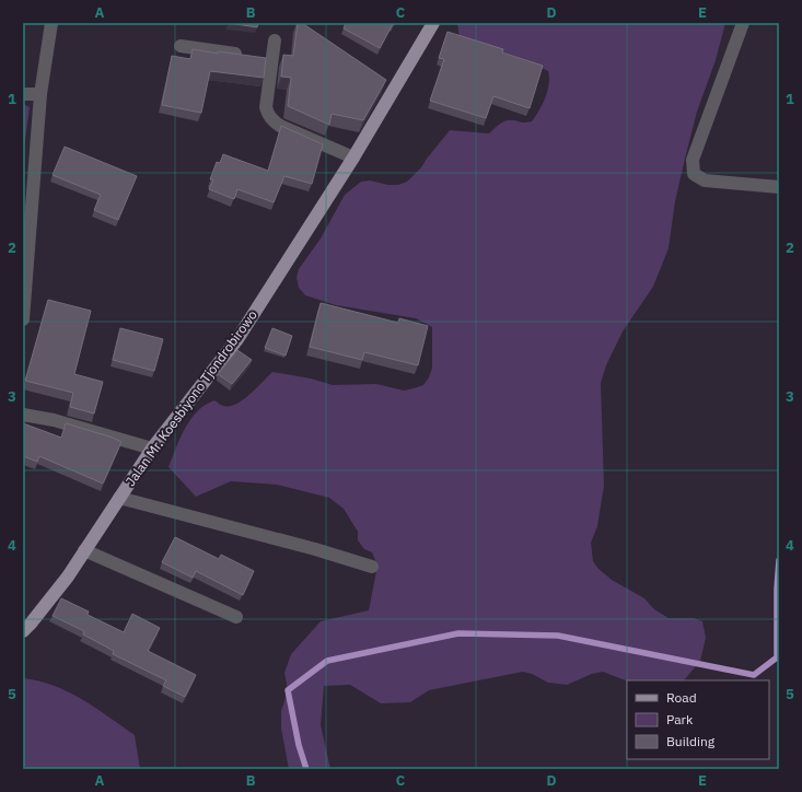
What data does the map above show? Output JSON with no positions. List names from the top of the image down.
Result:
{
  "streets": {
    "main road": ["Jalan Mr. Koesbiyono Tjondrobirowo"]
  },
  "legend": ["Road", "Park", "Building"],
  "grid": {
    "columns": [
      "A",
      "B",
      "C",
      "D",
      "E"
    ],
    "rows": [
      "1",
      "2",
      "3",
      "4",
      "5"
    ]
  }
}
